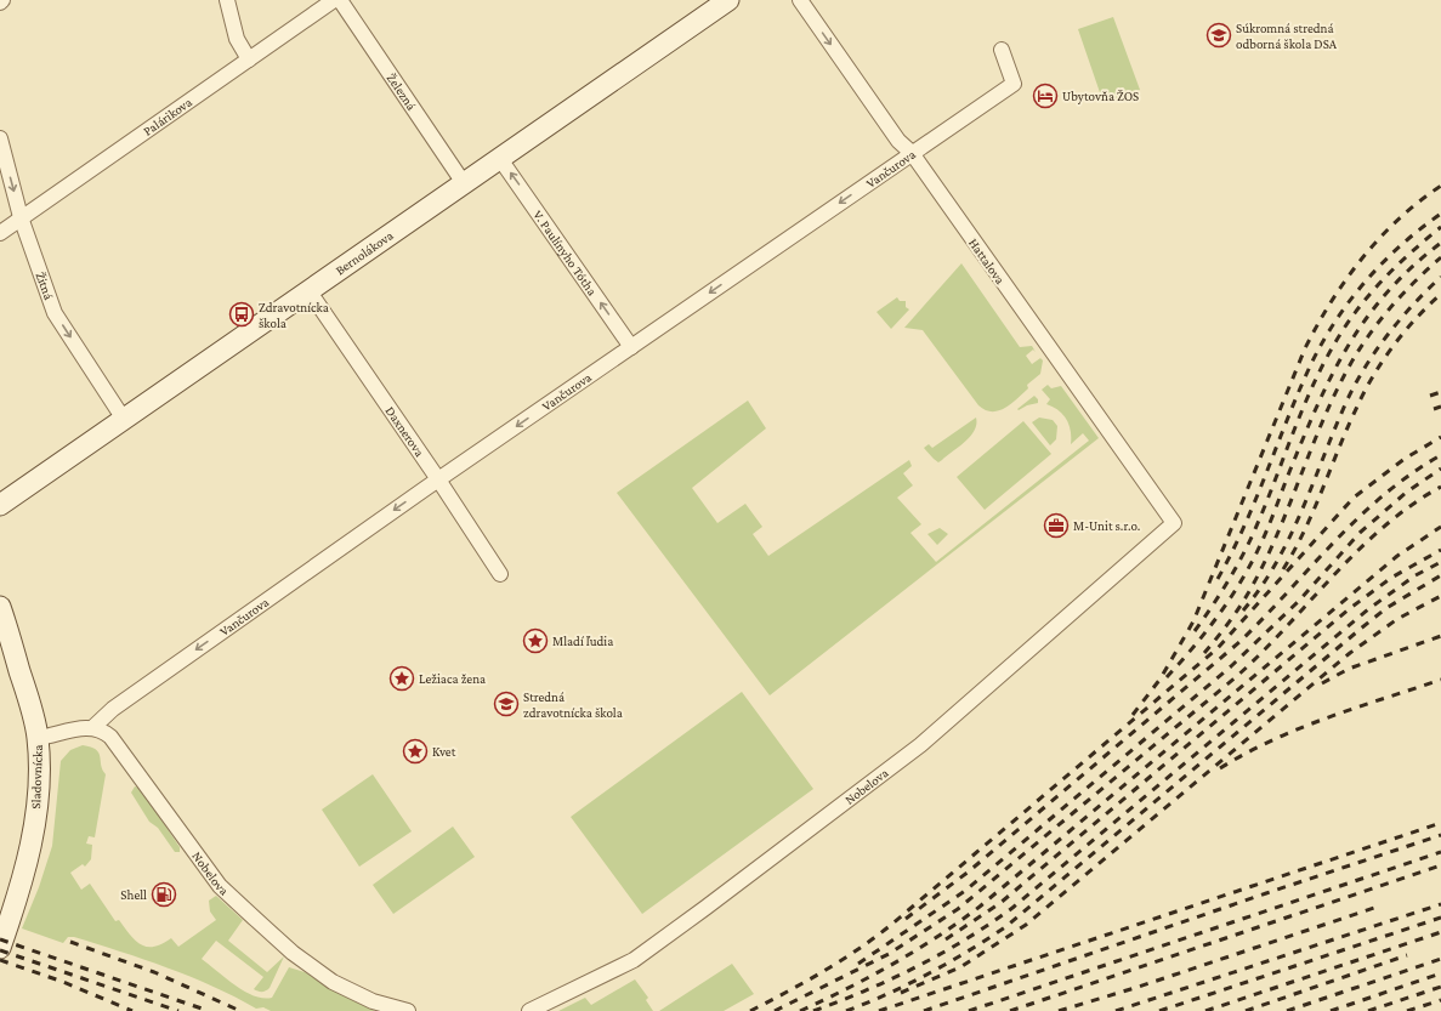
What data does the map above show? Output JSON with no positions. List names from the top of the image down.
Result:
{
  "streets": {
    "street": [
      "Železná",
      "Palárikova",
      "Vančurova",
      "Bernolákova",
      "V. Paulínyho Tótha",
      "Hattalova",
      "Žitná",
      "Daxnerova",
      "Sladovnícka",
      "Nobelova"
    ]
  },
  "crossings": [
    ["Železná", "Bernolákova"],
    ["Palárikova", "Žitná"],
    ["Vančurova", "V. Paulínyho Tótha"],
    ["Vančurova", "Hattalova"],
    ["Vančurova", "Daxnerova"],
    ["Vančurova", "Nobelova"],
    ["Bernolákova", "V. Paulínyho Tótha"],
    ["Bernolákova", "Žitná"],
    ["Bernolákova", "Daxnerova"],
    ["Hattalova", "Nobelova"]
  ],
  "one_way": ["Vančurova", "V. Paulínyho Tótha", "Žitná"],
  "places": {
    "school or university": ["Súkromná stredná odborná škola DSA", "Stredná zdravotnícka škola"],
    "hotel": ["Ubytovňa ŽOS"],
    "bus stop": ["Zdravotnícka škola"],
    "office": ["M-Unit s.r.o."],
    "place": ["Mladí ľudia", "Ležiaca žena", "Kvet"],
    "fuel station": ["Shell"]
  }
}
